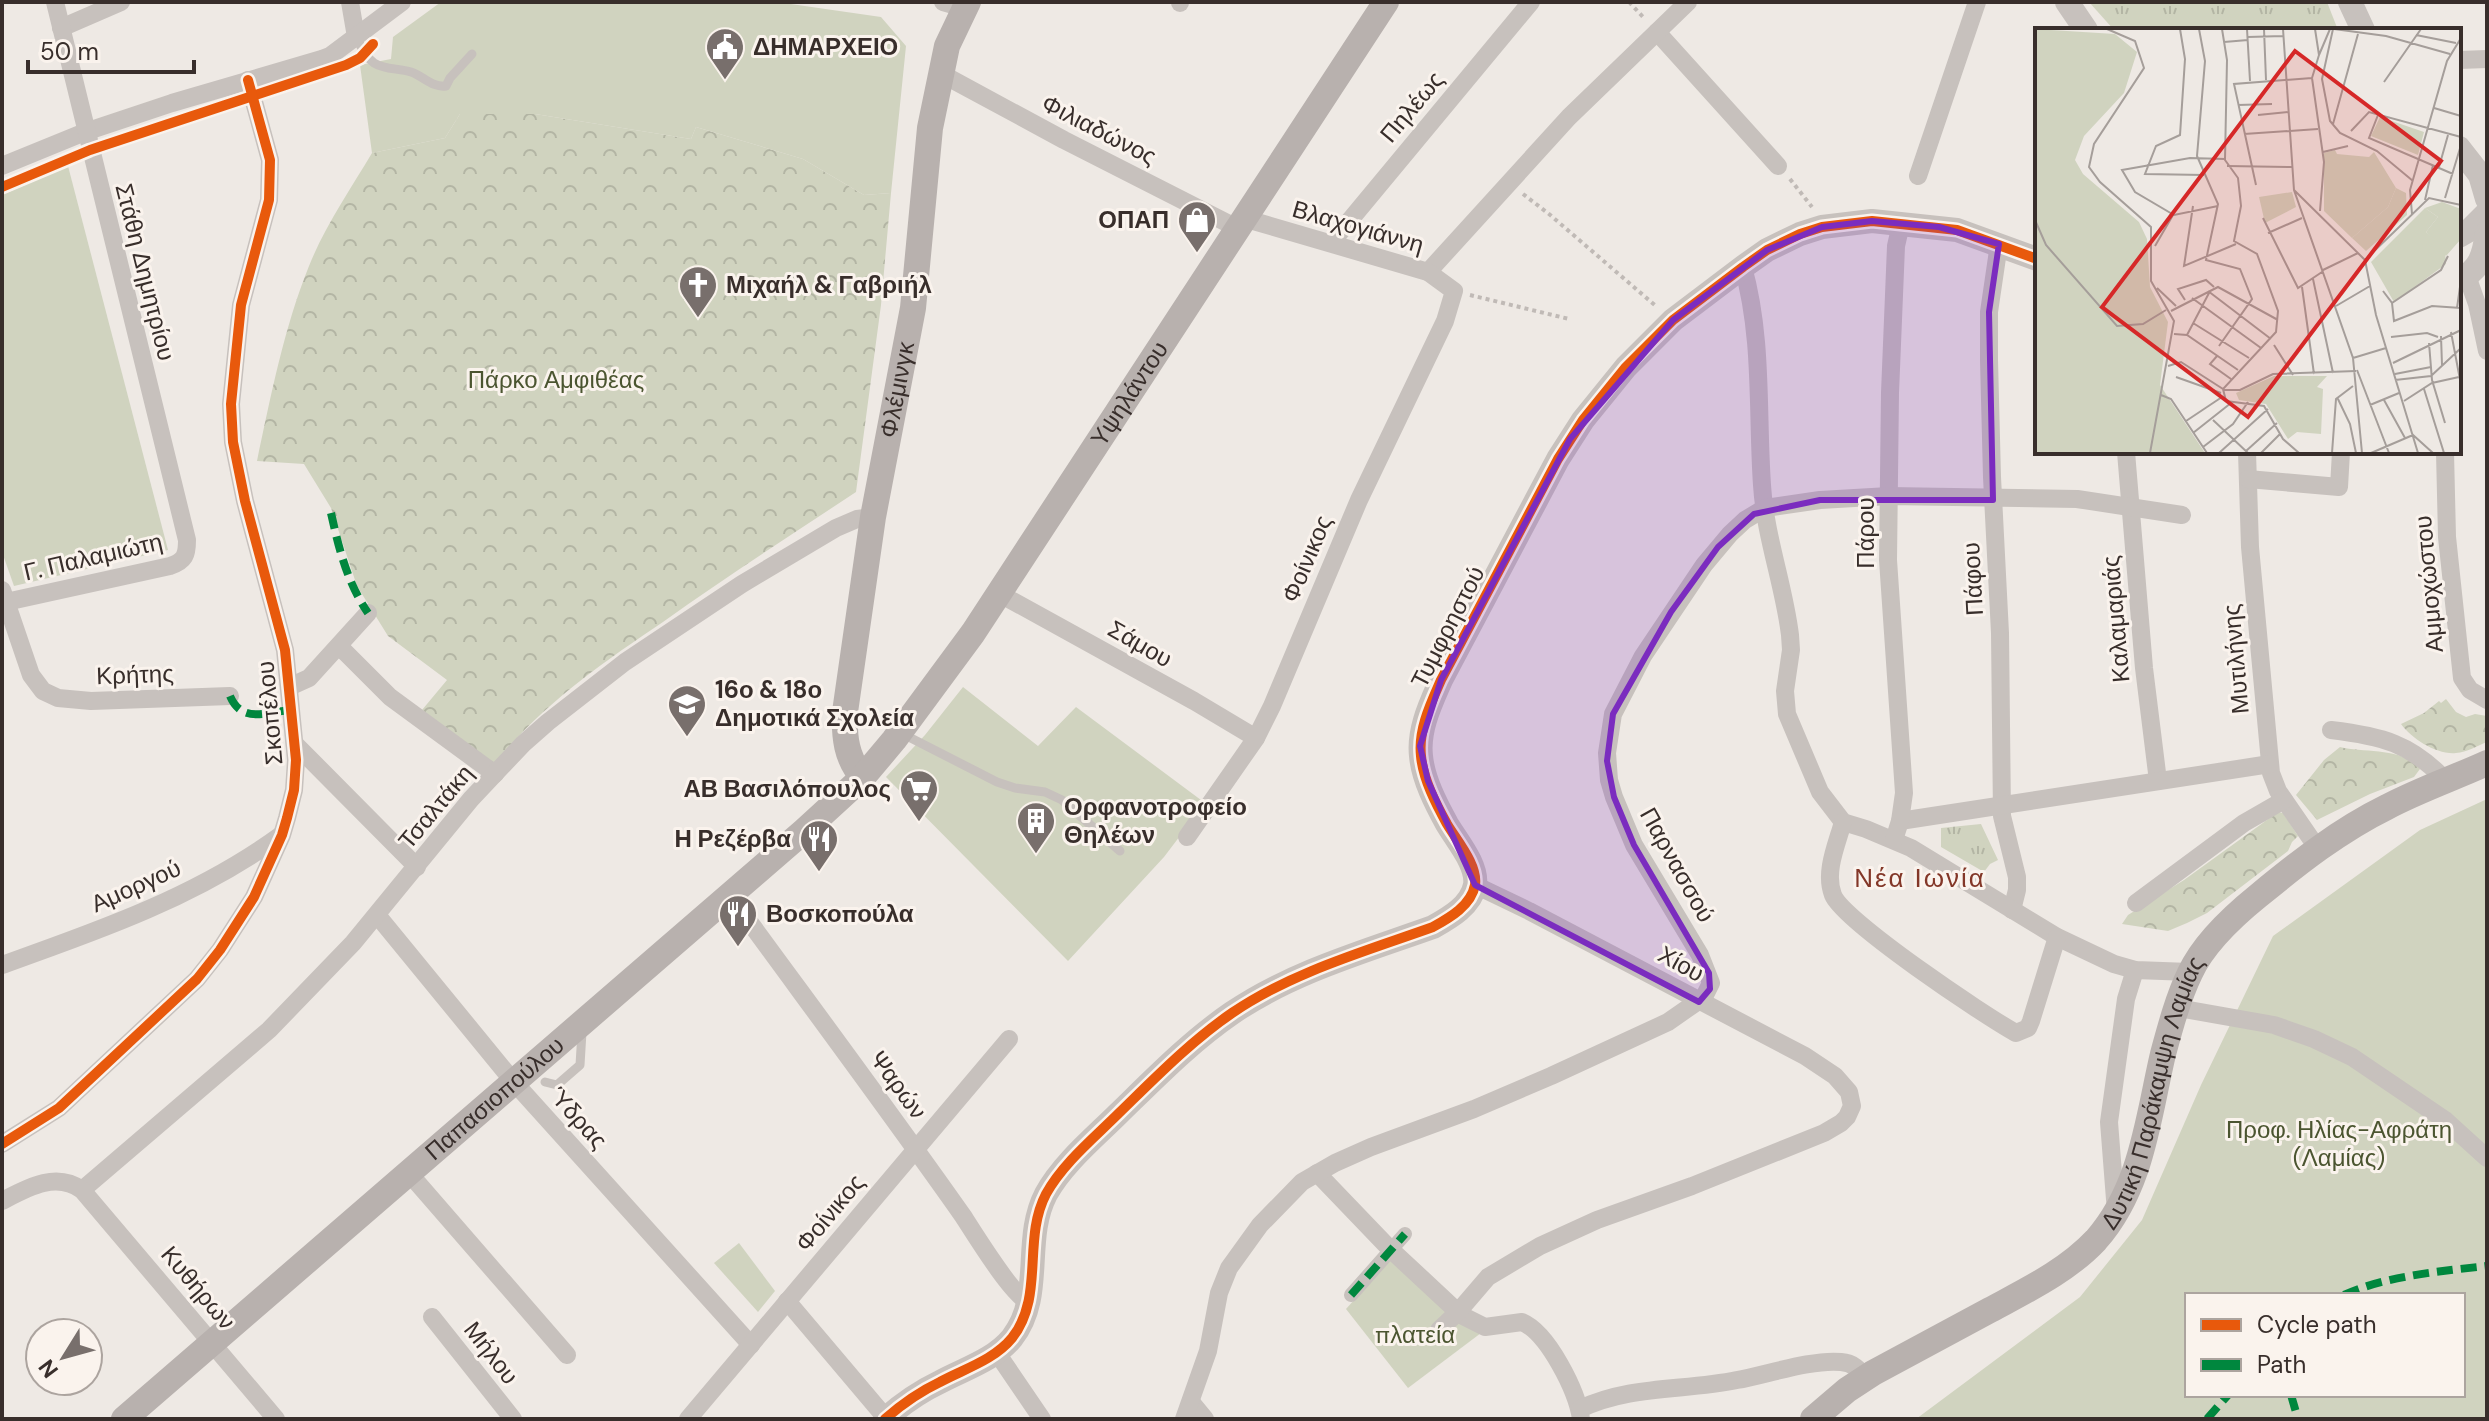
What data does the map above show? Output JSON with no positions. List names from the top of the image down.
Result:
{
  "streets": {
    "main road": [
      "Φλέμινγκ",
      "Υψηλάντου",
      "Δυτική Παράκαμψη Λαμίας",
      "Παπασιοπούλου"
    ],
    "street": [
      "Πηλέως",
      "Φιλιαδώνος",
      "Βλαχογιάννη",
      "Στάθη Δημητρίου",
      "Πάρου",
      "Γ. Παλαμιώτη",
      "Φοίνικος",
      "Πάφου",
      "Αμμοχώστου",
      "Καλαμαριάς",
      "Τυμφρηστού",
      "Σάμου",
      "Μυτιλήνης",
      "Κρήτης",
      "Σκοπέλου",
      "Τσαλτάκη",
      "Παρνασσού",
      "Αμοργού",
      "Χίου",
      "Ψαρών",
      "Ύδρας",
      "Κυθήρων",
      "Μήλου"
    ]
  },
  "crossings": [
    ["Πηλέως", "Βλαχογιάννη"],
    ["Φιλιαδώνος", "Βλαχογιάννη"],
    ["Φιλιαδώνος", "Φλέμινγκ"],
    ["Φιλιαδώνος", "Υψηλάντου"],
    ["Βλαχογιάννη", "Υψηλάντου"],
    ["Βλαχογιάννη", "Φοίνικος"],
    ["Στάθη Δημητρίου", "Γ. Παλαμιώτη"],
    ["Φλέμινγκ", "Υψηλάντου"],
    ["Φλέμινγκ", "Τσαλτάκη"],
    ["Φλέμινγκ", "Παπασιοπούλου"],
    ["Υψηλάντου", "Σάμου"],
    ["Υψηλάντου", "Παπασιοπούλου"],
    ["Πάρου", "Τυμφρηστού"],
    ["Πάρου", "Παρνασσού"],
    ["Γ. Παλαμιώτη", "Κρήτης"],
    ["Φοίνικος", "Σάμου"],
    ["Φοίνικος", "Ψαρών"],
    ["Φοίνικος", "Ύδρας"],
    ["Πάφου", "Τυμφρηστού"],
    ["Πάφου", "Παρνασσού"],
    ["Καλαμαριάς", "Παρνασσού"],
    ["Τυμφρηστού", "Χίου"],
    ["Μυτιλήνης", "Δυτική Παράκαμψη Λαμίας"],
    ["Σκοπέλου", "Αμοργού"],
    ["Τσαλτάκη", "Ύδρας"],
    ["Τσαλτάκη", "Κυθήρων"],
    ["Παρνασσού", "Χίου"],
    ["Ψαρών", "Παπασιοπούλου"],
    ["Παπασιοπούλου", "Ύδρας"],
    ["Παπασιοπούλου", "Κυθήρων"]
  ],
  "districts": ["Νέα Ιωνία"],
  "parks": ["Πάρκο Αμφιθέας", "Προφ. Ηλίας-Αφράτη (Λαμίας)", "πλατεία"],
  "places": {
    "public building": ["ΔΗΜΑΡΧΕΙΟ"],
    "shop": ["ΟΠΑΠ"],
    "church": ["Μιχαήλ & Γαβριήλ"],
    "school or university": ["16ο & 18ο Δημοτικά Σχολεία"],
    "supermarket": ["ΑΒ Βασιλόπουλος"],
    "building": ["Ορφανοτροφείο Θηλέων"],
    "restaurant": ["Η Ρεζέρβα", "Βοσκοπούλα"]
  },
  "legend": ["Cycle path", "Path"],
  "scale_bar": "50 m",
  "north": "bottom left"
}
